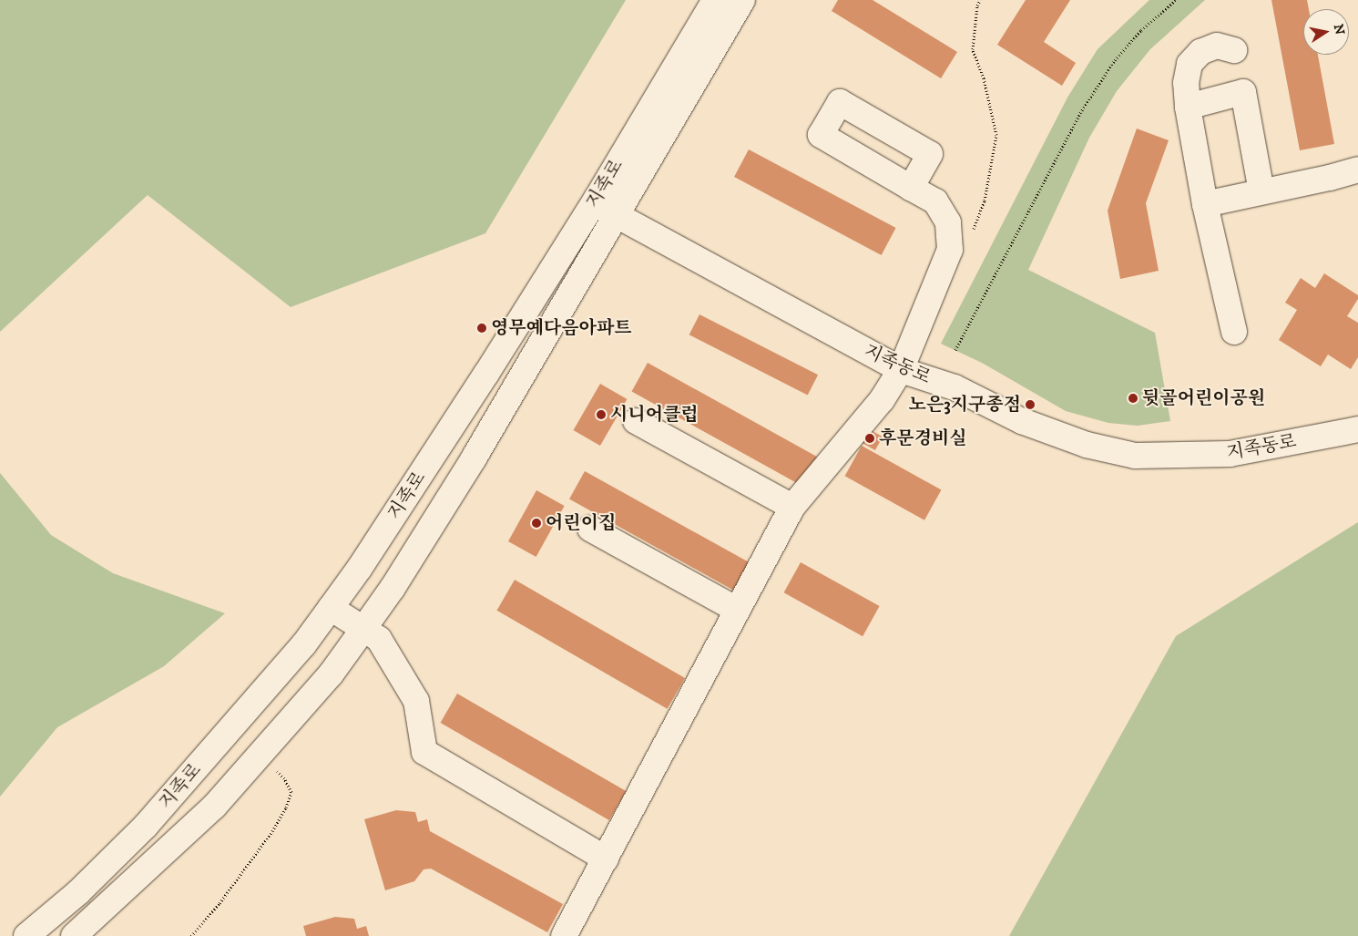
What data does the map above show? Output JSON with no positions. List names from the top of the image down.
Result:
{
  "streets": {
    "street": ["지족로", "지족동로"]
  },
  "crossings": [
    ["지족로", "지족동로"]
  ],
  "places": [
    "영무예다음아파트",
    "뒷골어린이공원",
    "노은3지구종점",
    "시니어클럽",
    "후문경비실",
    "어린이집"
  ],
  "north": "right"
}
